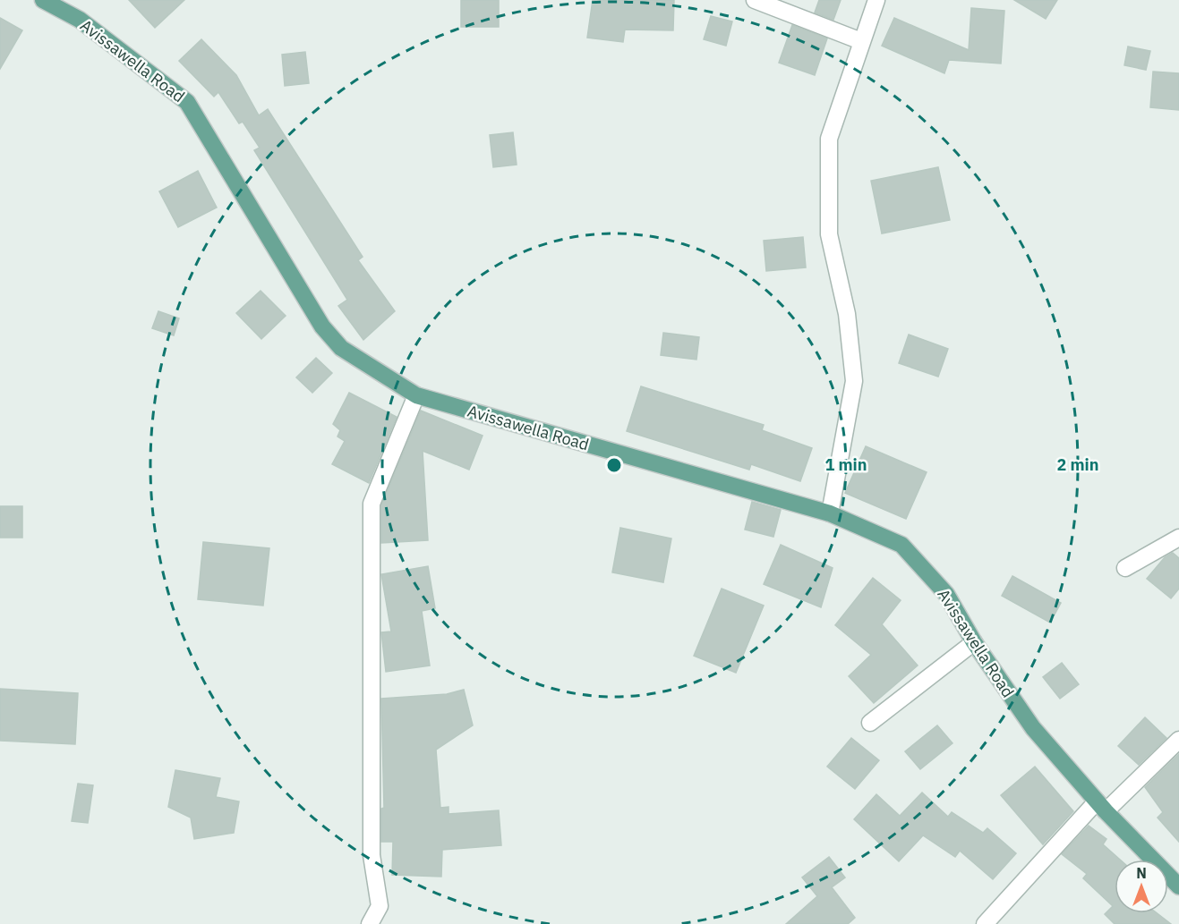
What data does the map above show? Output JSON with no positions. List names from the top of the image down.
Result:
{
  "streets": {
    "main road": ["Avissawella Road"]
  },
  "north": "top",
  "rings": ["1 min", "2 min"]
}
